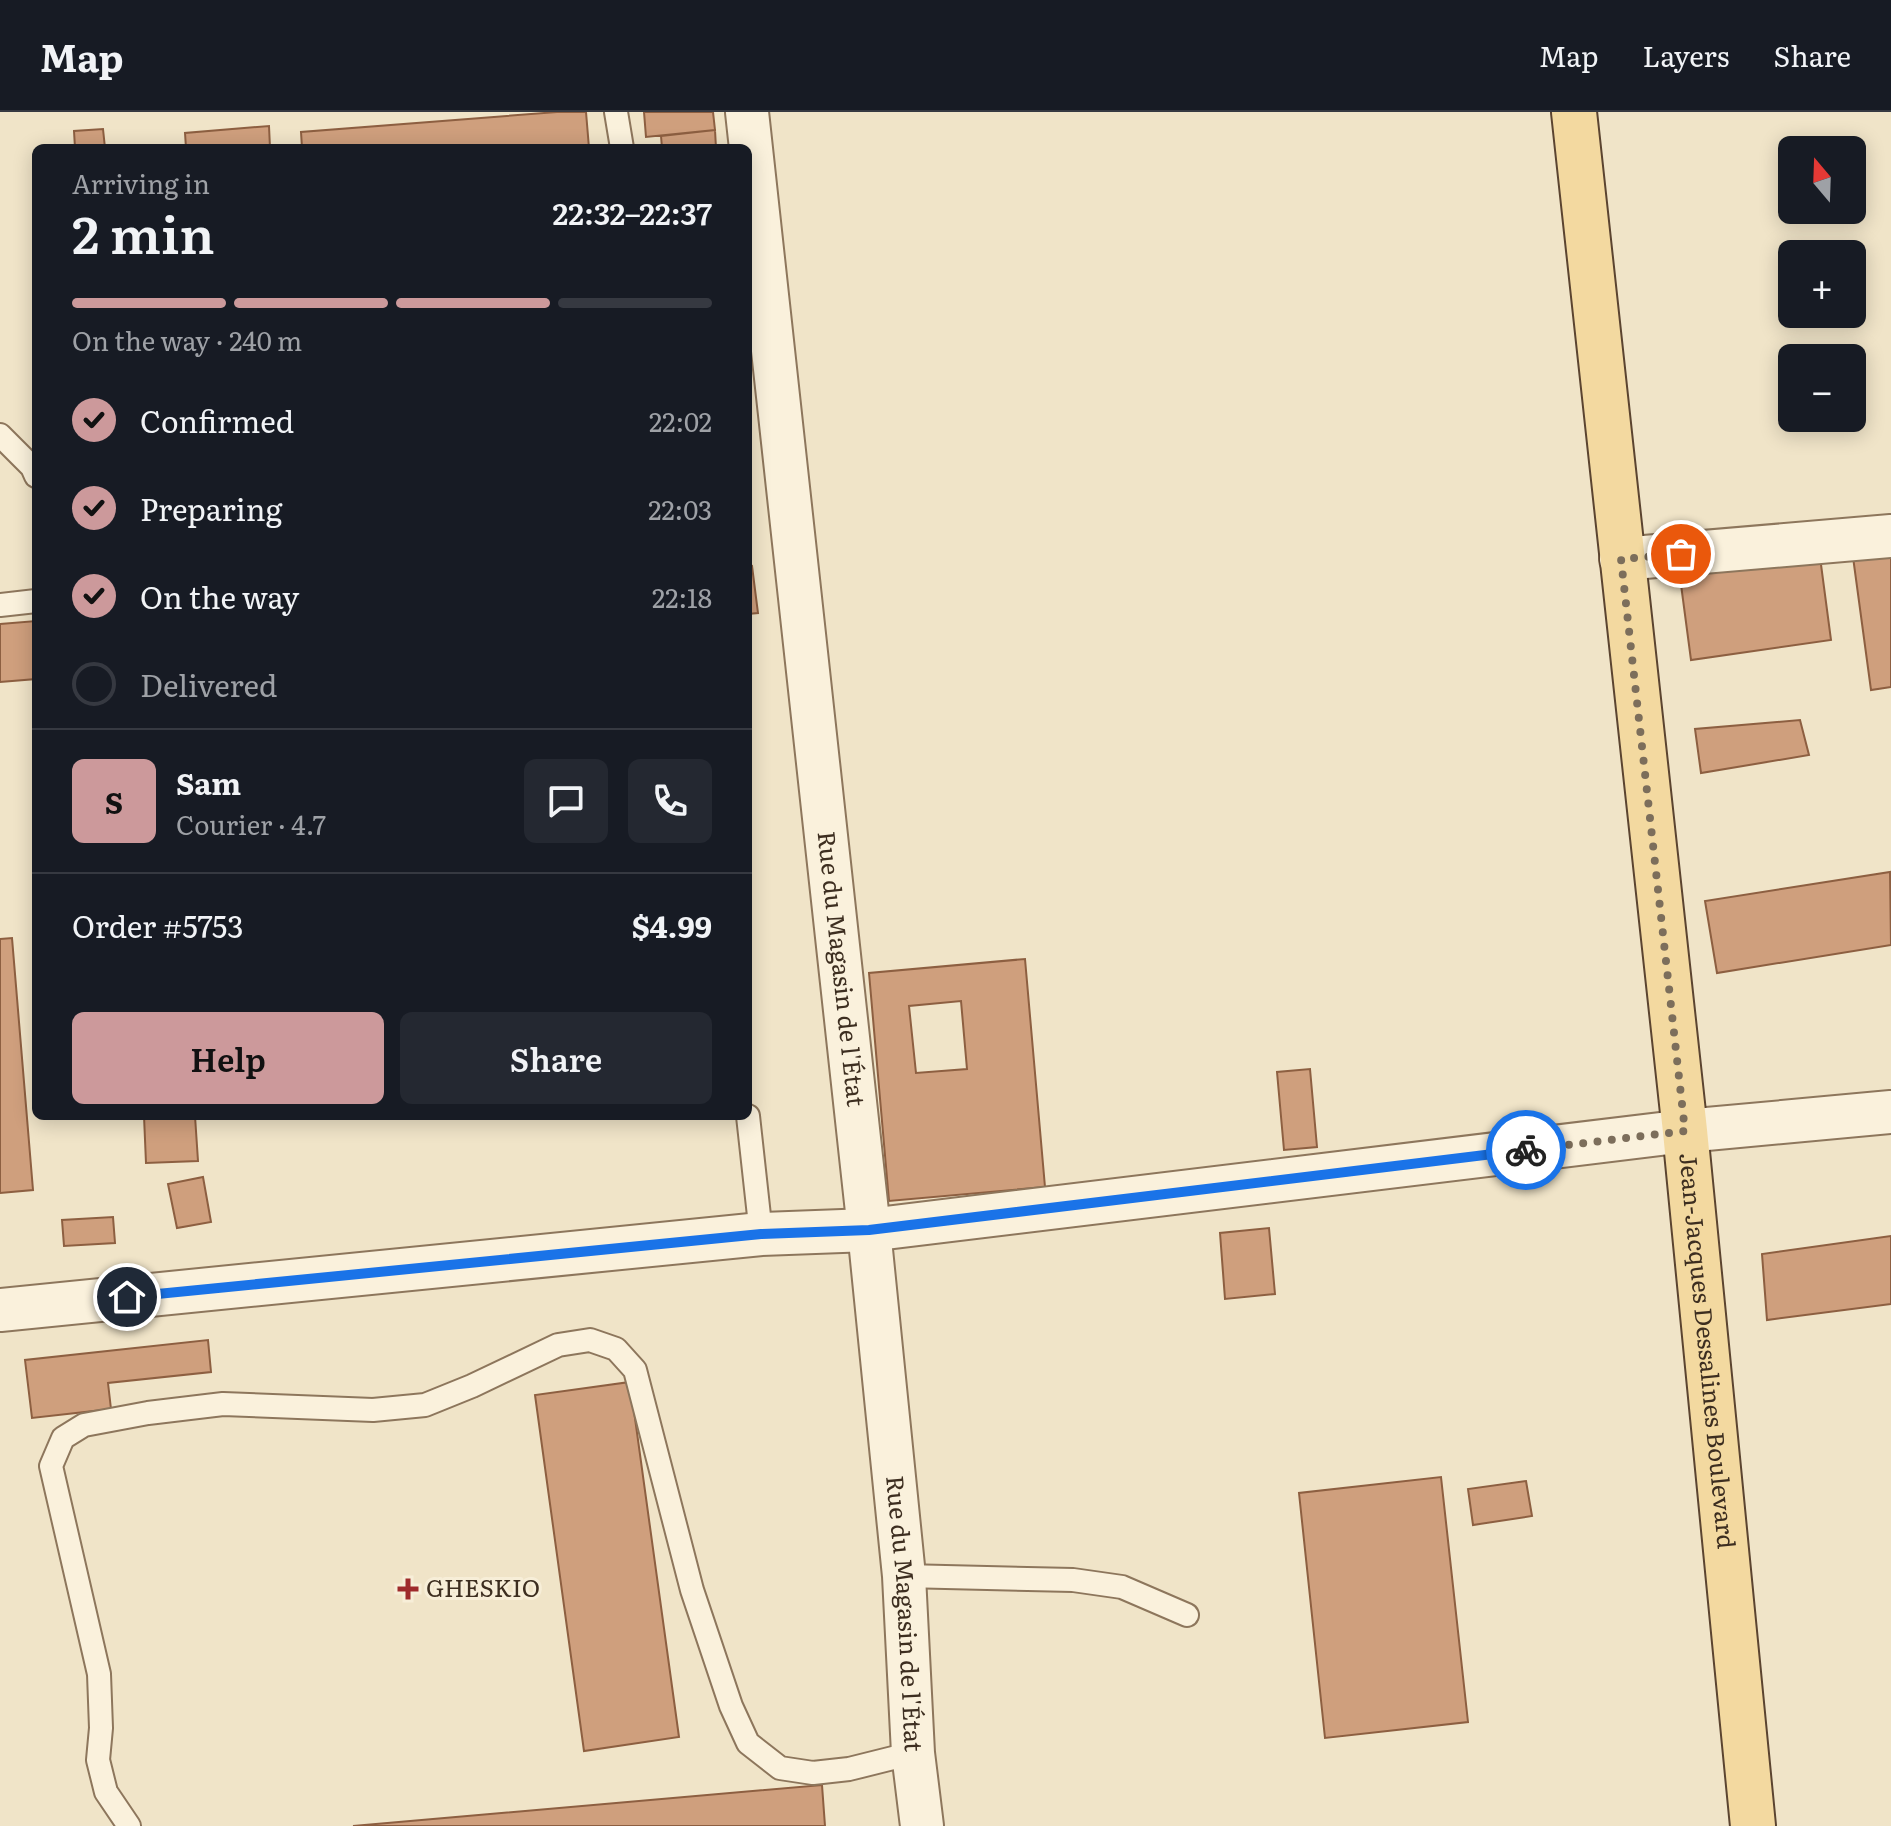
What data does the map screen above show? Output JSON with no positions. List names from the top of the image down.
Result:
{
  "streets": {
    "main road": ["Jean-Jacques Dessalines Boulevard"],
    "street": ["Rue du Magasin de l'État"]
  },
  "places": {
    "health": ["GHESKIO"]
  },
  "north": "top",
  "page": {
    "header": "Map",
    "nav": ["Map", "Layers", "Share"],
    "map_buttons": ["+", "−"],
    "heading": ["2 min", "Arriving in", "22:32–22:37"],
    "panel": [
      "Sam",
      "Courier · 4.7",
      "Order #5753",
      "$4.99"
    ],
    "bar": "On the way · 240 m",
    "list": [
      ["Confirmed", "22:02"],
      ["Preparing", "22:03"],
      ["On the way", "22:18"],
      "Delivered"
    ],
    "round": "S",
    "buttons": ["Help", "Share"]
  }
}
